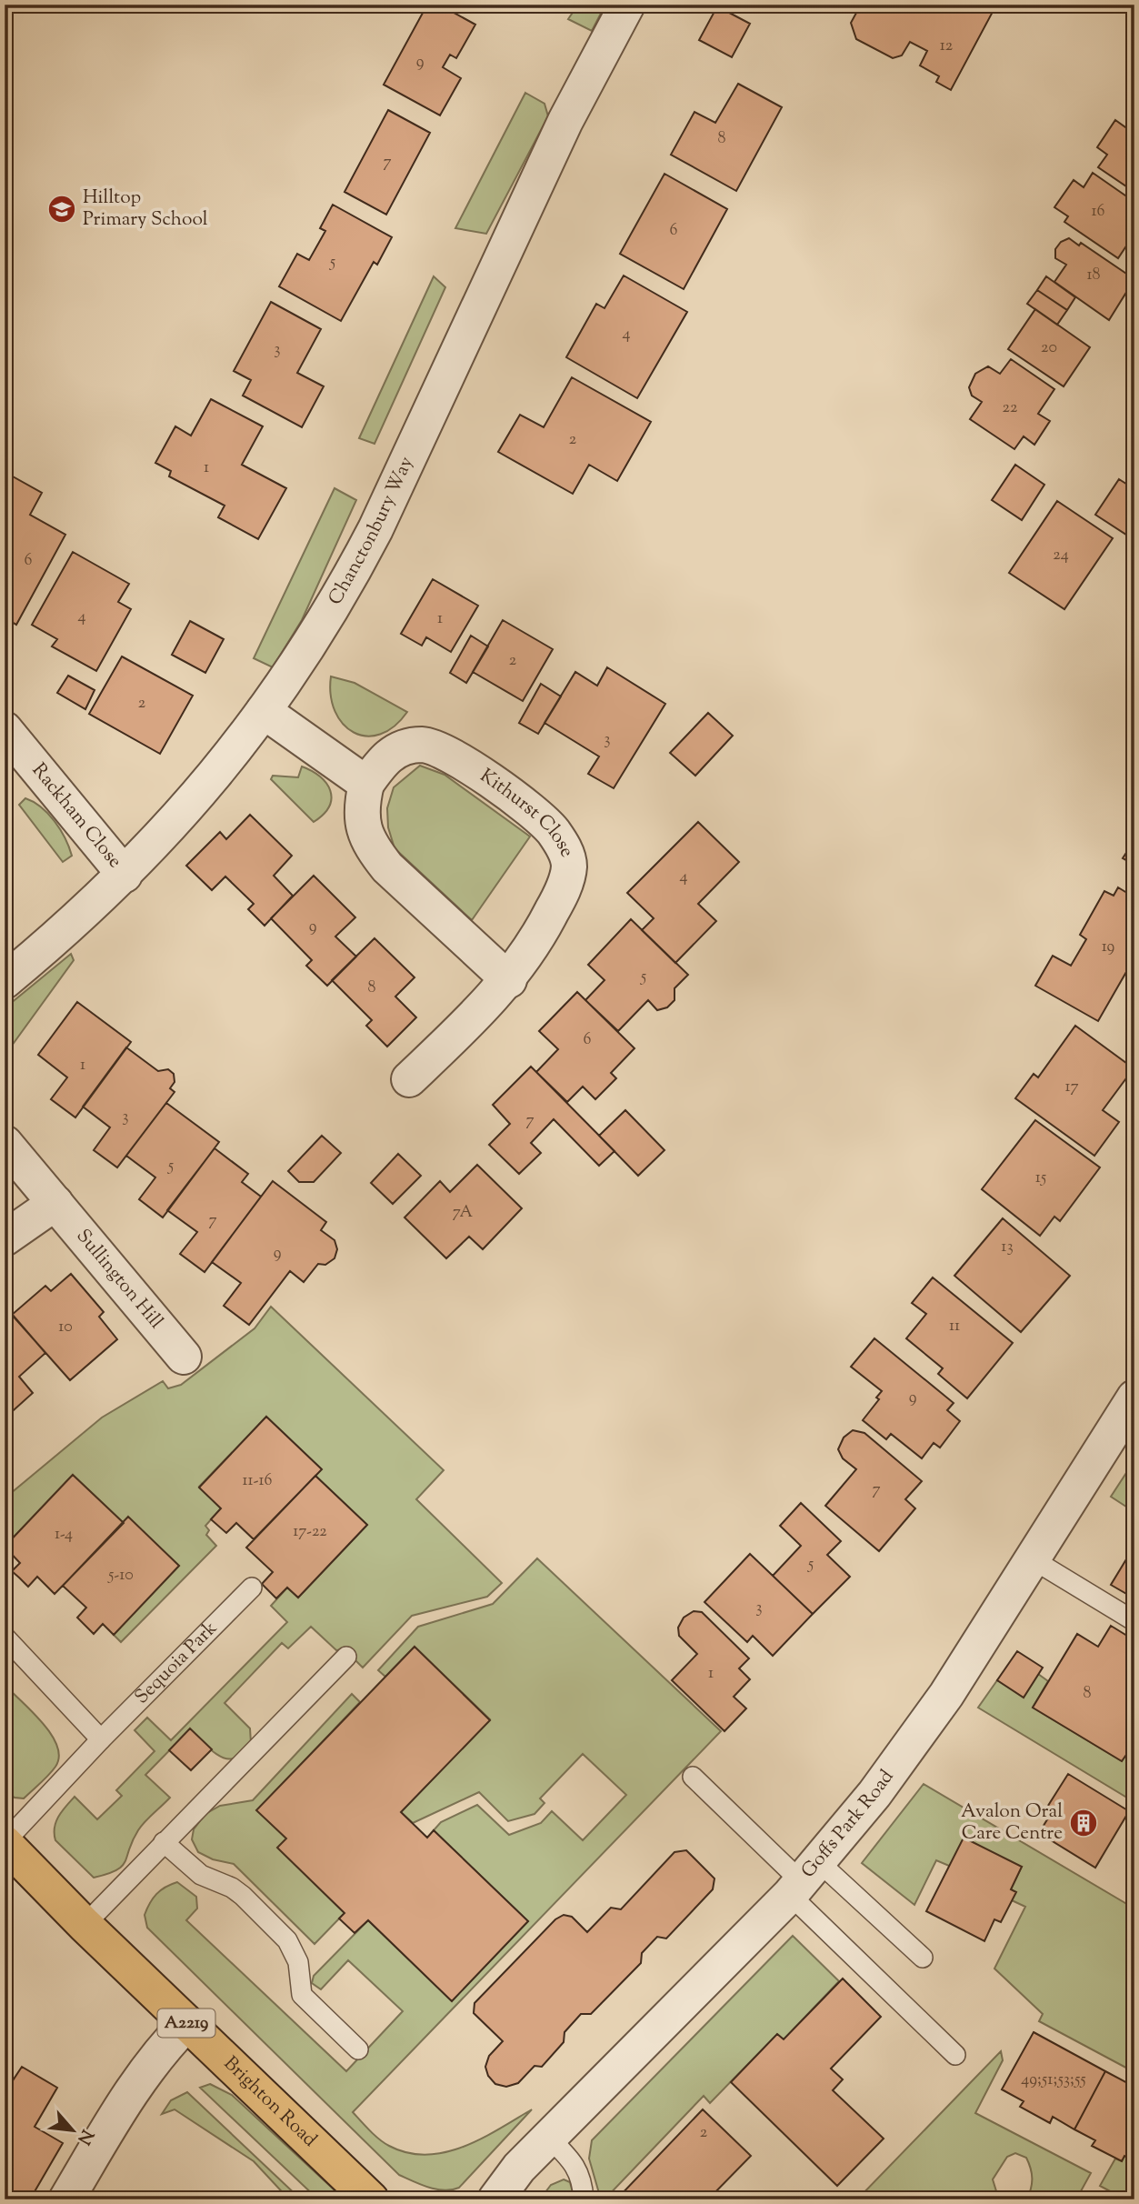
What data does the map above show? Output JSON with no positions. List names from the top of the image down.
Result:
{
  "streets": {
    "main road": ["A2219", "Brighton Road"],
    "street": [
      "Chanctonbury Way",
      "Rackham Close",
      "Kithurst Close",
      "Sullington Hill",
      "Goffs Park Road"
    ],
    "lane": ["Sequoia Park"]
  },
  "crossings": [
    ["Chanctonbury Way", "Rackham Close"],
    ["Sequoia Park", "Brighton Road"]
  ],
  "places": {
    "school or university": ["Hilltop Primary School"],
    "building": ["Avalon Oral Care Centre"]
  },
  "house_numbers": [
    "12",
    "9",
    "8",
    "7",
    "16",
    "6",
    "5",
    "18",
    "4",
    "20",
    "3",
    "22",
    "2",
    "1",
    "24",
    "6",
    "4",
    "1",
    "2",
    "2",
    "3",
    "4",
    "9",
    "19",
    "5",
    "8",
    "6",
    "1",
    "17",
    "3",
    "7",
    "5",
    "15",
    "7A",
    "7",
    "13",
    "9",
    "11",
    "10",
    "9",
    "11-16",
    "7",
    "17-22",
    "1-4",
    "5",
    "5-10",
    "3",
    "1",
    "8",
    "49;51;53;55",
    "2"
  ],
  "north": "bottom right"
}
